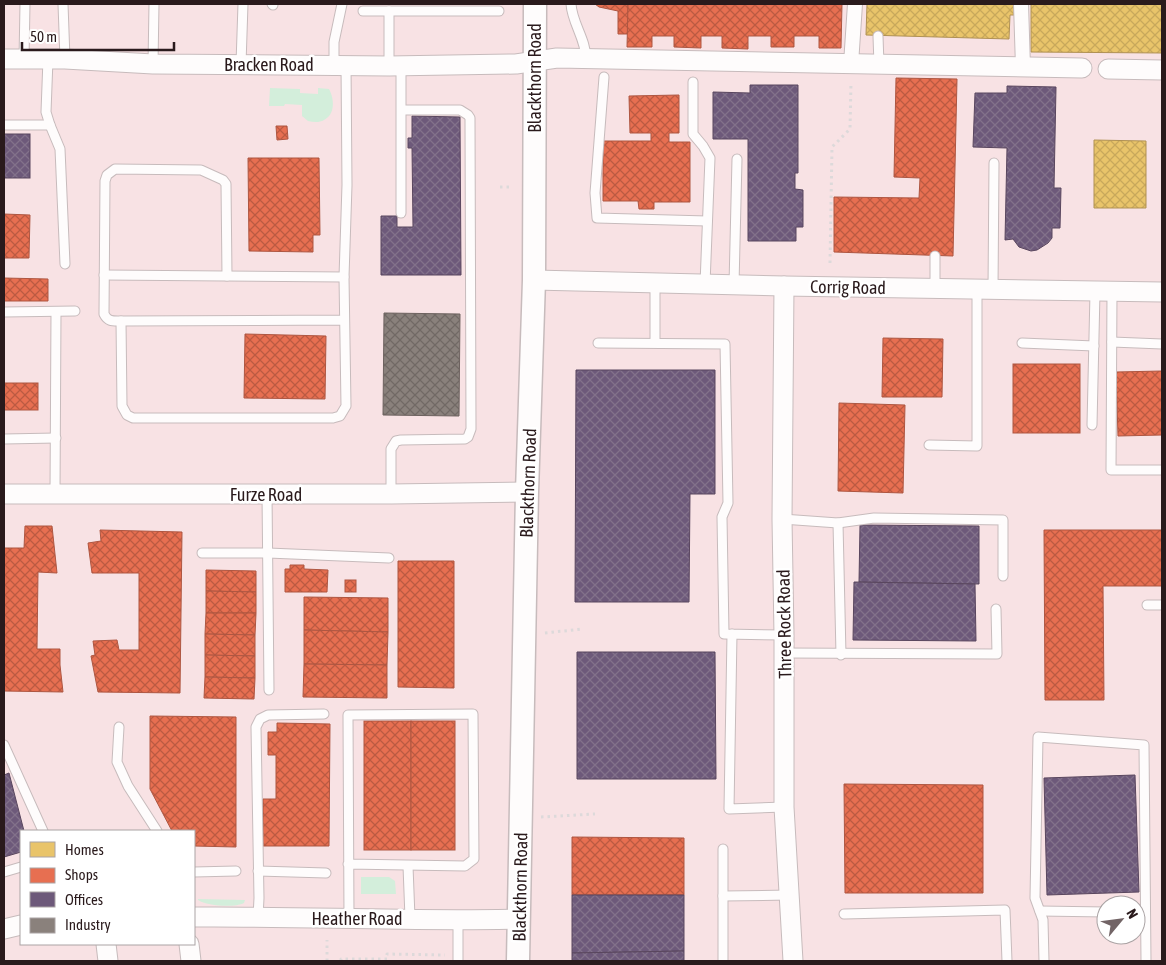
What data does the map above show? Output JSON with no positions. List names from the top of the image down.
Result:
{
  "streets": {
    "street": [
      "Bracken Road",
      "Blackthorn Road",
      "Corrig Road",
      "Furze Road",
      "Three Rock Road",
      "Heather Road"
    ]
  },
  "crossings": [
    ["Bracken Road", "Blackthorn Road"],
    ["Blackthorn Road", "Corrig Road"],
    ["Blackthorn Road", "Furze Road"],
    ["Blackthorn Road", "Heather Road"],
    ["Corrig Road", "Three Rock Road"]
  ],
  "legend": [
    "Homes",
    "Shops",
    "Offices",
    "Industry"
  ],
  "scale_bar": "50 m",
  "north": "top right"
}
